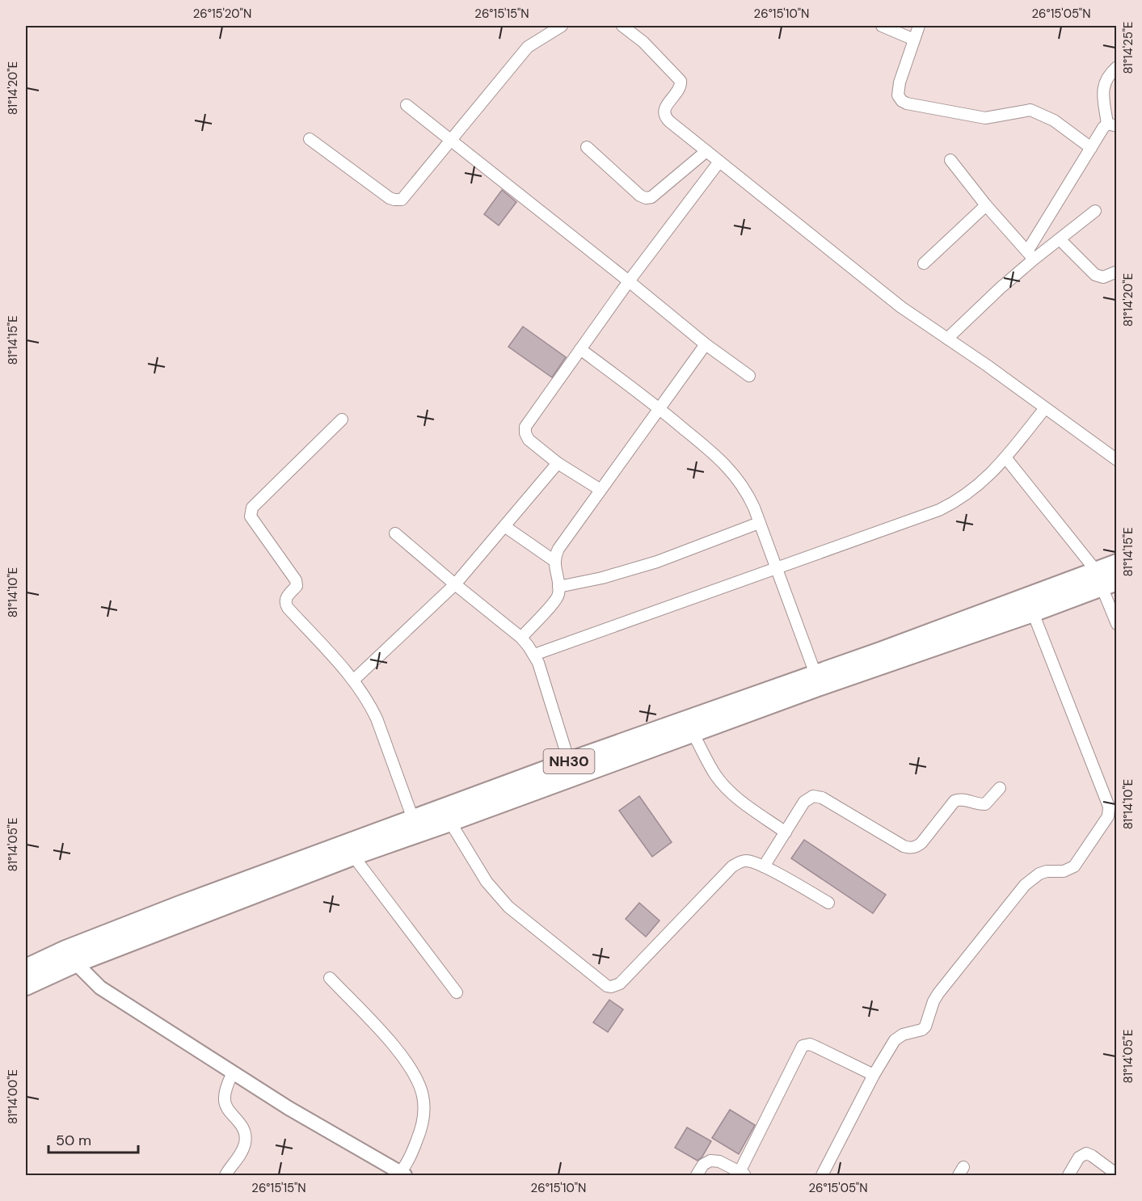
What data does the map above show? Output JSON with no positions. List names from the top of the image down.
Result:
{
  "streets": {
    "highway": ["NH30"]
  },
  "scale_bar": "50 m",
  "coordinates": [
    "26°15'20\"N",
    "26°15'15\"N",
    "26°15'10\"N",
    "26°15'05\"N",
    "81°14'25\"E",
    "81°14'20\"E",
    "81°14'15\"E",
    "81°14'10\"E",
    "81°14'05\"E",
    "81°14'00\"E"
  ]
}
